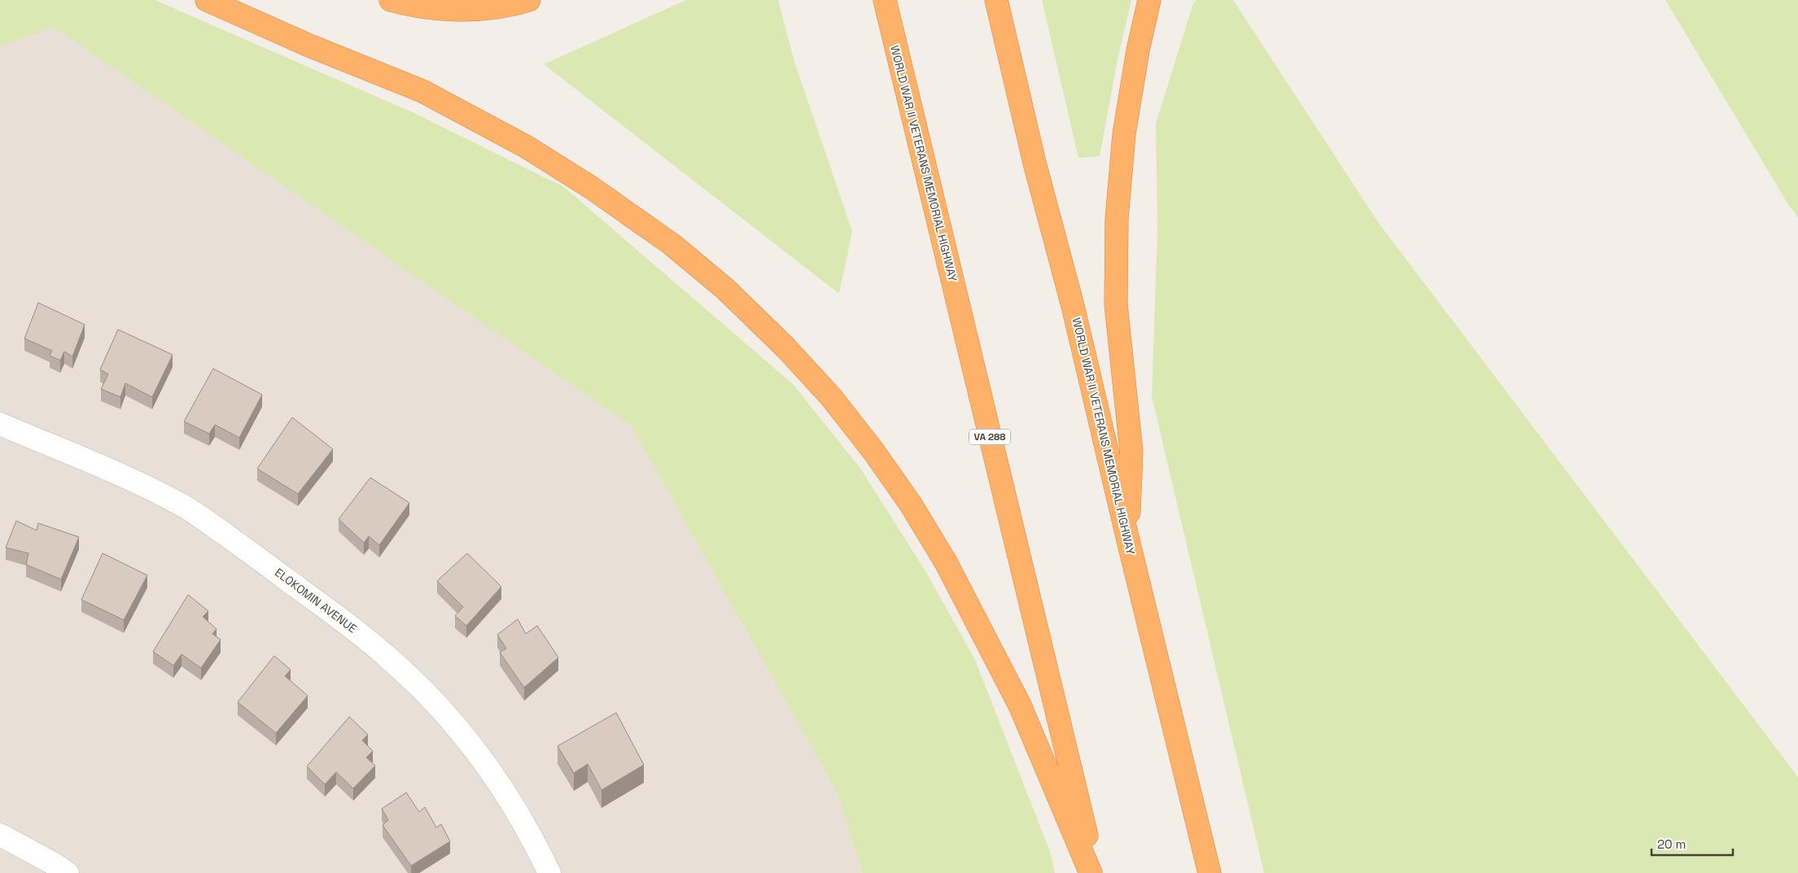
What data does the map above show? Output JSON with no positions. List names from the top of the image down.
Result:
{
  "streets": {
    "highway": ["WORLD WAR II VETERANS MEMORIAL HIGHWAY", "VA 288"],
    "street": ["ELOKOMIN AVENUE"]
  },
  "scale_bar": "20 m"
}
